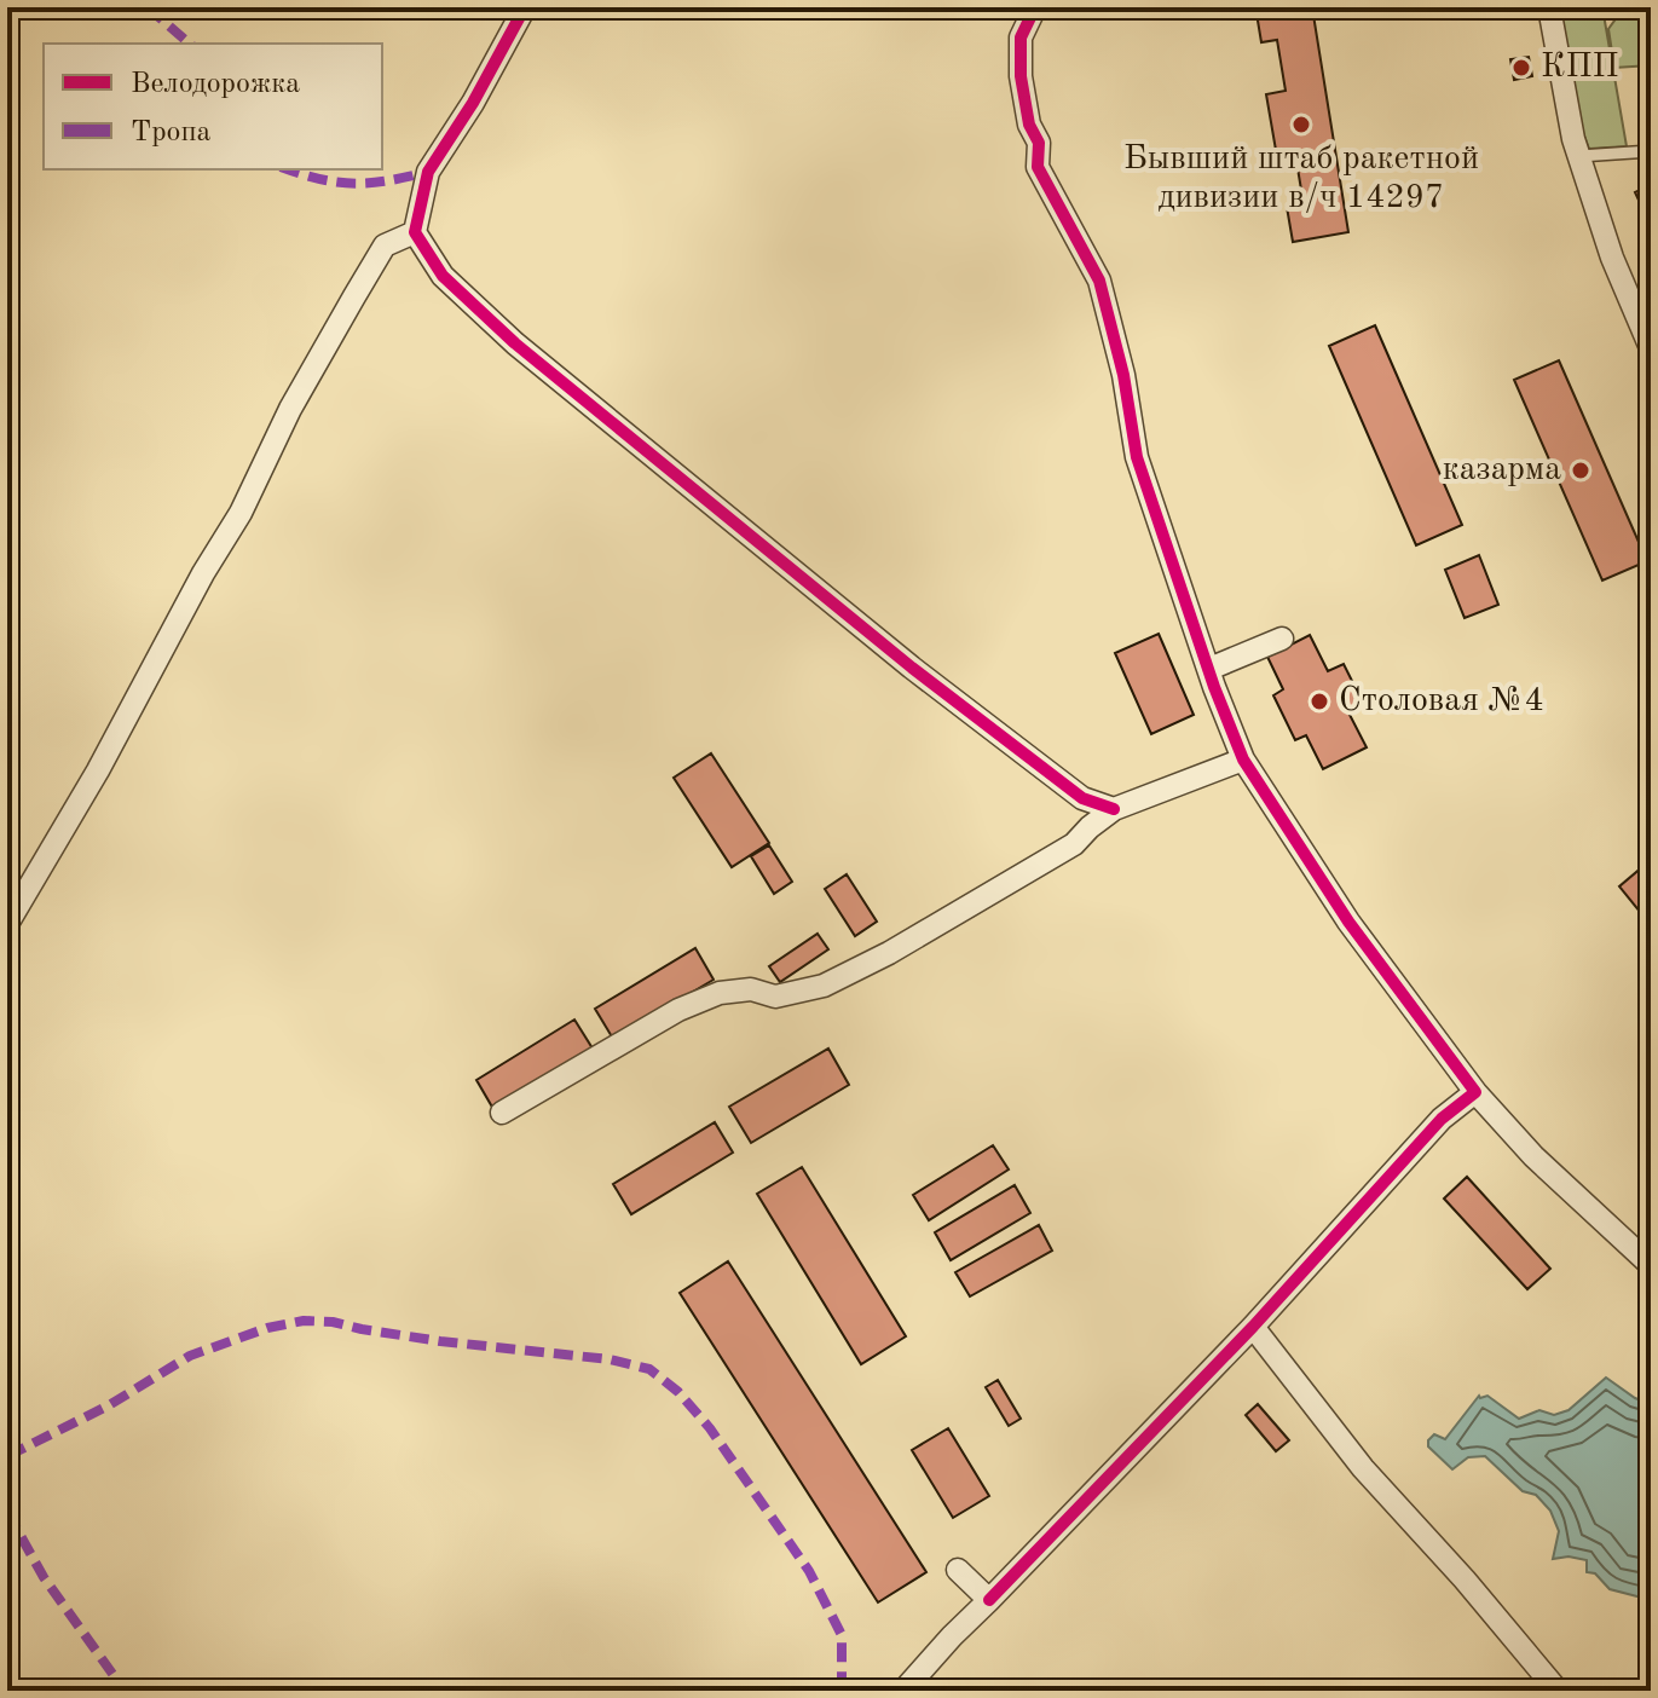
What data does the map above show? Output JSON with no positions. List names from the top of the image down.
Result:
{
  "places": [
    "КПП",
    "Бывший штаб ракетной дивизии в/ч 14297",
    "казарма",
    "Столовая №4"
  ],
  "legend": ["Велодорожка", "Тропа"]
}
